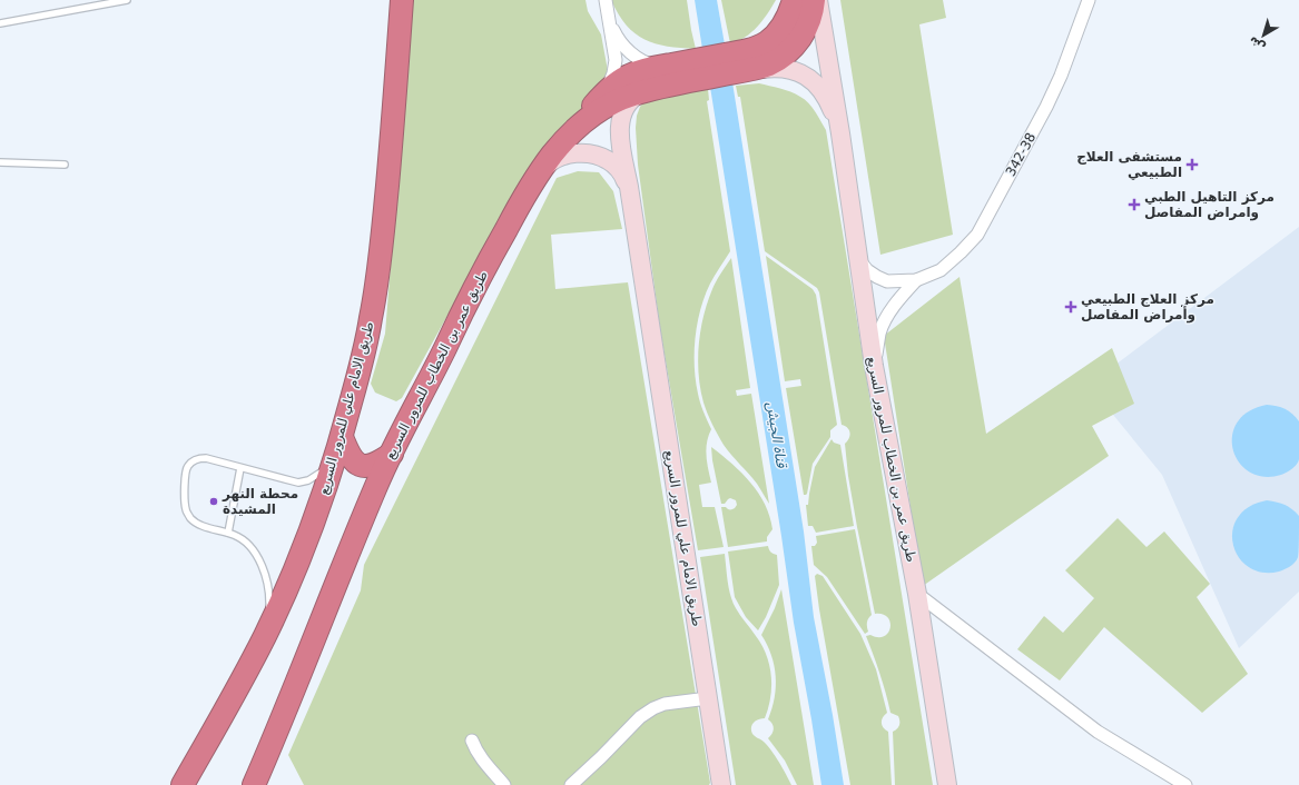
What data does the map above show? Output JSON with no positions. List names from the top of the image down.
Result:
{
  "streets": {
    "highway": ["طريق عمر بن الخطاب للمرور السريع", "طريق الامام علي للمرور السريع"],
    "street": ["342-38"]
  },
  "crossings": [
    ["طريق عمر بن الخطاب للمرور السريع", "طريق الامام علي للمرور السريع"]
  ],
  "water": ["قناة الجيش"],
  "places": {
    "health": ["مستشفى العلاج الطبيعي", "مركز التاهيل الطبي وامراض المفاصل", "مركز العلاج الطبيعي وأمراض المفاصل"],
    "other": ["محطة النهر المشيدة"]
  },
  "north": "bottom left"
}
